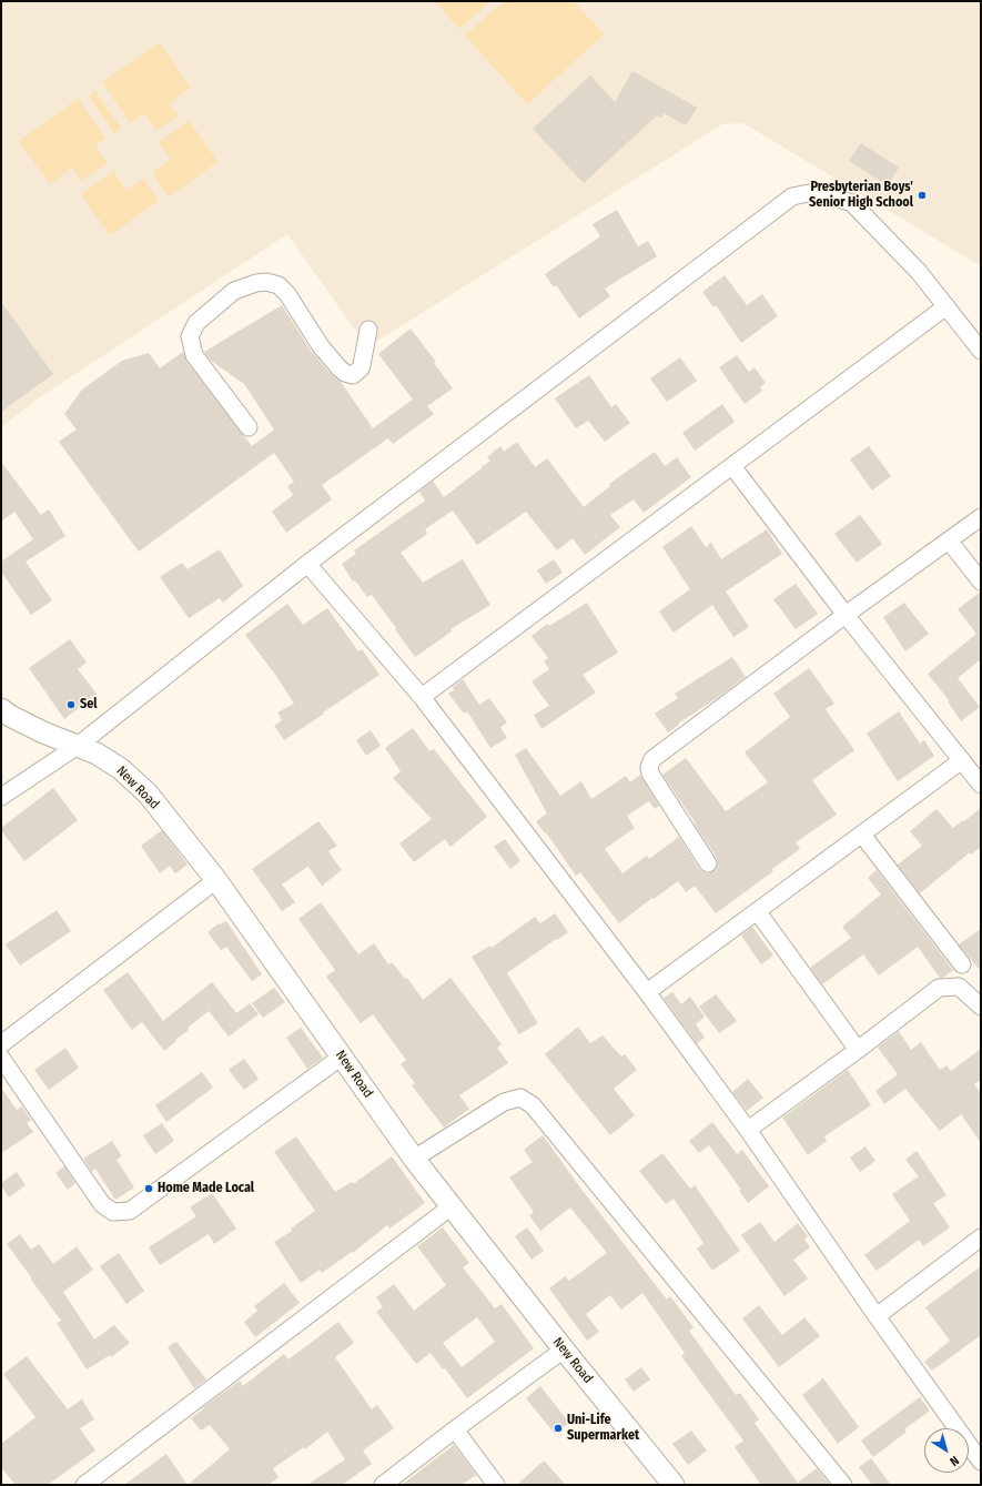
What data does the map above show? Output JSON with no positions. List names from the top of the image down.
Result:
{
  "streets": {
    "street": ["New Road"]
  },
  "places": [
    "Presbyterian Boys' Senior High School",
    "Sel",
    "Home Made Local",
    "Uni-Life Supermarket"
  ],
  "north": "bottom right"
}
